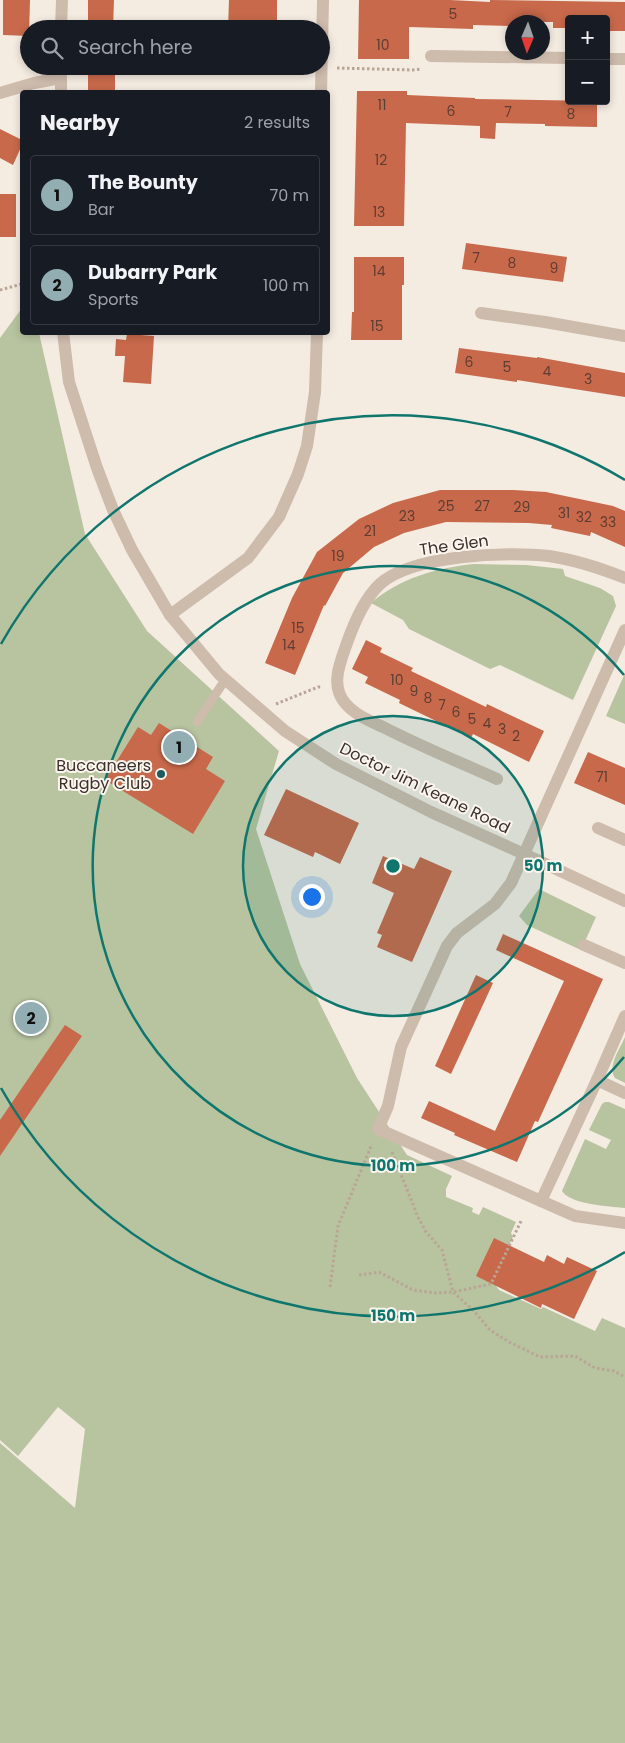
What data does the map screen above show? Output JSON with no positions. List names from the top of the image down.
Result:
{
  "streets": {
    "street": ["The Glen", "Doctor Jim Keane Road"]
  },
  "places": ["Buccaneers Rugby Club"],
  "house_numbers": [
    "5",
    "10",
    "11",
    "6",
    "7",
    "8",
    "12",
    "13",
    "7",
    "8",
    "9",
    "14",
    "15",
    "6",
    "5",
    "4",
    "3",
    "25",
    "27",
    "29",
    "31",
    "23",
    "32",
    "33",
    "21",
    "19",
    "15",
    "14",
    "10",
    "9",
    "8",
    "7",
    "6",
    "5",
    "4",
    "3",
    "2",
    "71"
  ],
  "north": "bottom",
  "page": {
    "map_buttons": ["+", "−"],
    "search": "Search here",
    "heading": ["Nearby", "2 results"],
    "list": [
      {
        "mark": "1",
        "name": "The Bounty",
        "note": "Bar",
        "value": "70 m"
      },
      {
        "mark": "2",
        "name": "Dubarry Park",
        "note": "Sports",
        "value": "100 m"
      }
    ],
    "pins": ["1", "2"]
  },
  "rings": ["50 m", "100 m", "150 m"]
}
